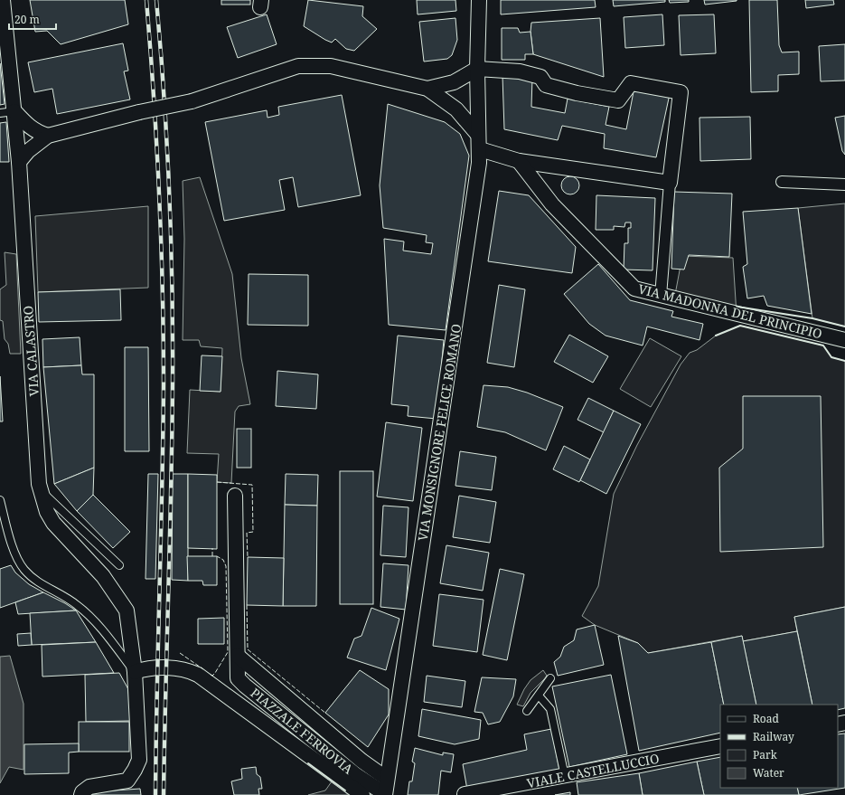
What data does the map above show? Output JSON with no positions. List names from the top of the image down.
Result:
{
  "streets": {
    "street": [
      "VIA MADONNA DEL PRINCIPIO",
      "VIA CALASTRO",
      "VIA MONSIGNORE FELICE ROMANO",
      "PIAZZALE FERROVIA",
      "VIALE CASTELLUCCIO"
    ]
  },
  "crossings": [
    ["VIA MONSIGNORE FELICE ROMANO", "PIAZZALE FERROVIA"]
  ],
  "legend": [
    "Road",
    "Railway",
    "Park",
    "Water"
  ],
  "scale_bar": "20 m"
}
